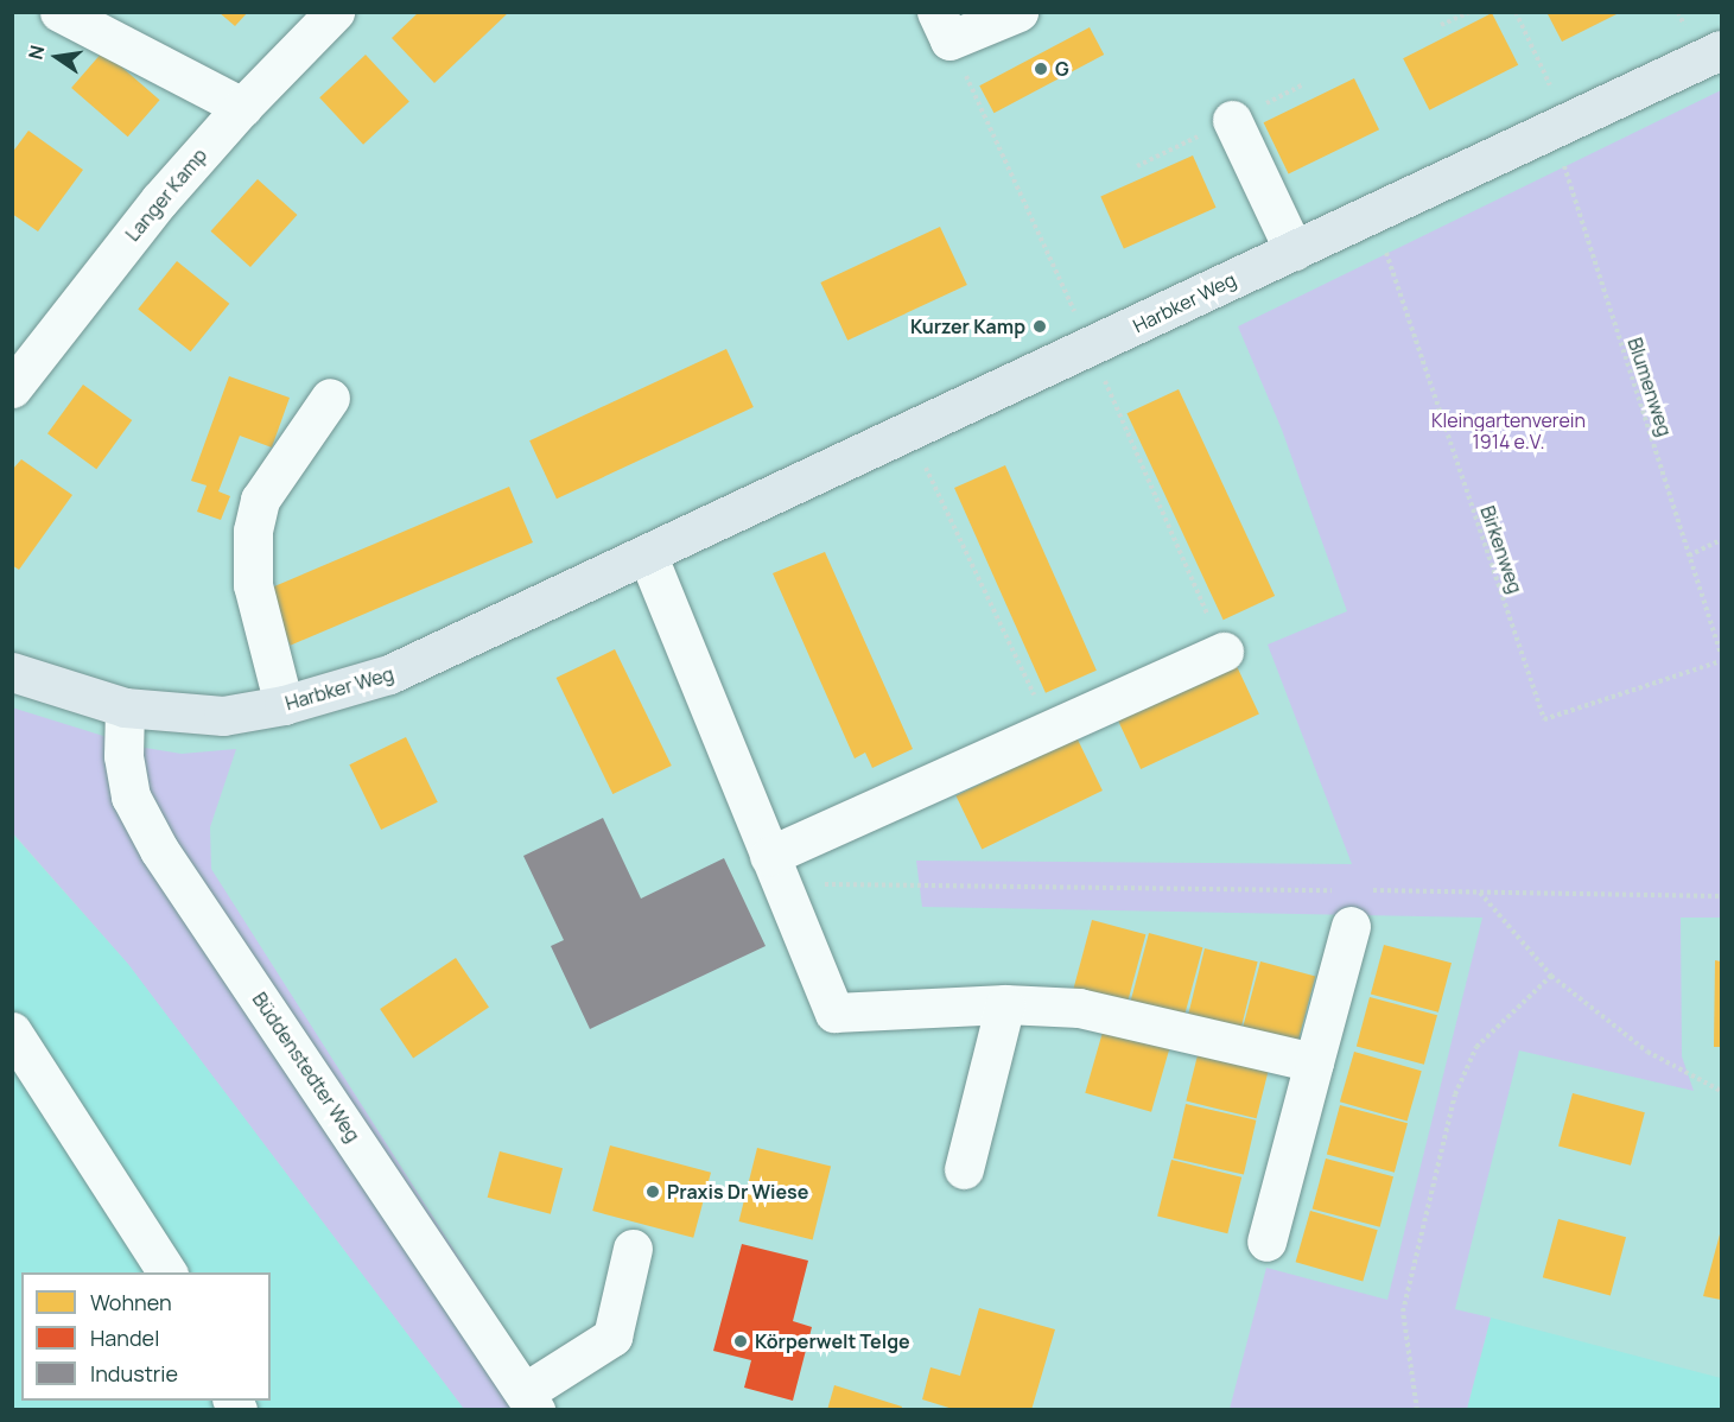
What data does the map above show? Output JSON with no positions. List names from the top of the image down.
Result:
{
  "streets": {
    "main road": ["Harbker Weg"],
    "street": ["Langer Kamp", "Büddenstedter Weg"],
    "path": ["Blumenweg", "Birkenweg"]
  },
  "crossings": [
    ["Harbker Weg", "Blumenweg"],
    ["Harbker Weg", "Birkenweg"],
    ["Harbker Weg", "Büddenstedter Weg"]
  ],
  "parks": ["Kleingartenverein 1914 e.V."],
  "places": [
    "G",
    "Kurzer Kamp",
    "Praxis Dr Wiese",
    "Körperwelt Telge"
  ],
  "legend": ["Wohnen", "Handel", "Industrie"],
  "north": "left"
}
